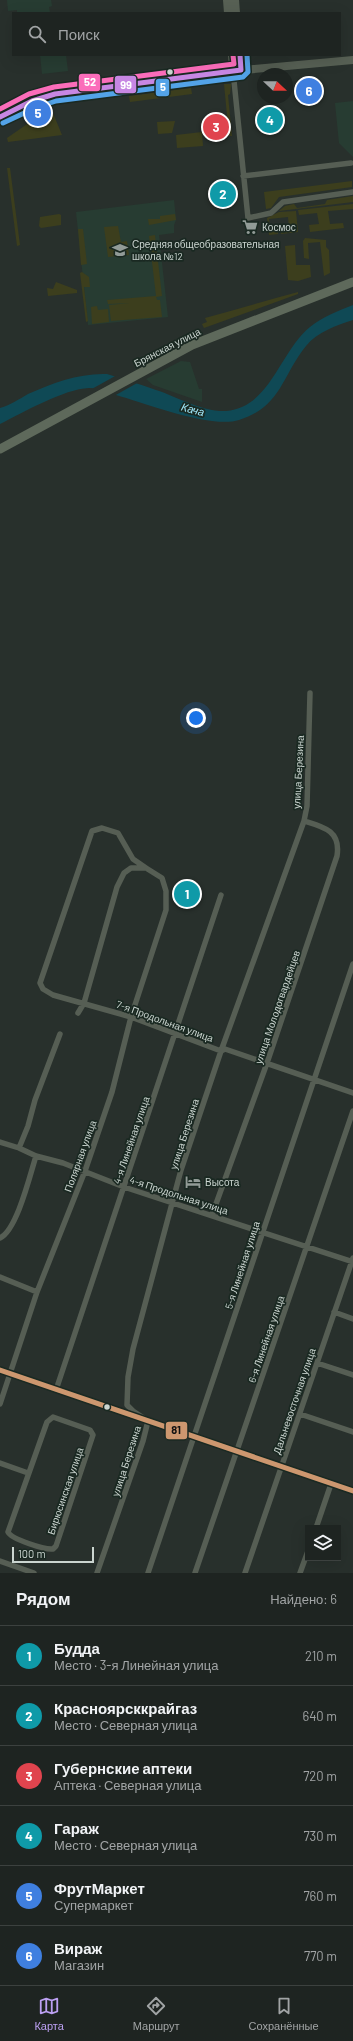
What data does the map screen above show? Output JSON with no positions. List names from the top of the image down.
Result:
{
  "streets": {
    "highway": ["Брянская улица"],
    "street": [
      "улица Березина",
      "улица Молодогвардейцев",
      "7-я Продольная улица",
      "4-я Линейная улица",
      "Полярная улица",
      "4-я Продольная улица",
      "5-я Линейная улица",
      "6-я Линейная улица",
      "Дальневосточная улица",
      "Бирюсинская улица"
    ]
  },
  "crossings": [
    ["улица Березина", "улица Молодогвардейцев"],
    ["улица Березина", "7-я Продольная улица"],
    ["улица Березина", "4-я Продольная улица"],
    ["улица Молодогвардейцев", "7-я Продольная улица"],
    ["улица Молодогвардейцев", "4-я Продольная улица"],
    ["7-я Продольная улица", "4-я Линейная улица"],
    ["7-я Продольная улица", "Полярная улица"],
    ["7-я Продольная улица", "5-я Линейная улица"],
    ["4-я Линейная улица", "4-я Продольная улица"],
    ["Полярная улица", "4-я Продольная улица"],
    ["4-я Продольная улица", "5-я Линейная улица"],
    ["4-я Продольная улица", "6-я Линейная улица"],
    ["4-я Продольная улица", "Дальневосточная улица"]
  ],
  "water": ["Кача"],
  "places": {
    "supermarket": ["Космос"],
    "school or university": ["Средняя общеобразовательная школа №12"],
    "hotel": ["Высота"]
  },
  "lines": [
    "transit line 99",
    "transit line 5",
    "transit line 52",
    "transit line 81"
  ],
  "scale_bar": "100 m",
  "north": "right",
  "page": {
    "search": "Поиск",
    "pins": [
      "6",
      "5",
      "4",
      "3",
      "2",
      "1"
    ],
    "scale": "100 m",
    "heading": ["Рядом", "Найдено: 6"],
    "list": [
      {
        "mark": "1",
        "name": "Будда",
        "note": "Место · 3-я Линейная улица",
        "value": "210 m"
      },
      {
        "mark": "2",
        "name": "Красноярсккрайгаз",
        "note": "Место · Северная улица",
        "value": "640 m"
      },
      {
        "mark": "3",
        "name": "Губернские аптеки",
        "note": "Аптека · Северная улица",
        "value": "720 m"
      },
      {
        "mark": "4",
        "name": "Гараж",
        "note": "Место · Северная улица",
        "value": "730 m"
      },
      {
        "mark": "5",
        "name": "ФрутМаркет",
        "note": "Супермаркет",
        "value": "760 m"
      },
      {
        "mark": "6",
        "name": "Вираж",
        "note": "Магазин",
        "value": "770 m"
      }
    ],
    "nav": ["Карта", "Маршрут", "Сохранённые"]
  }
}
